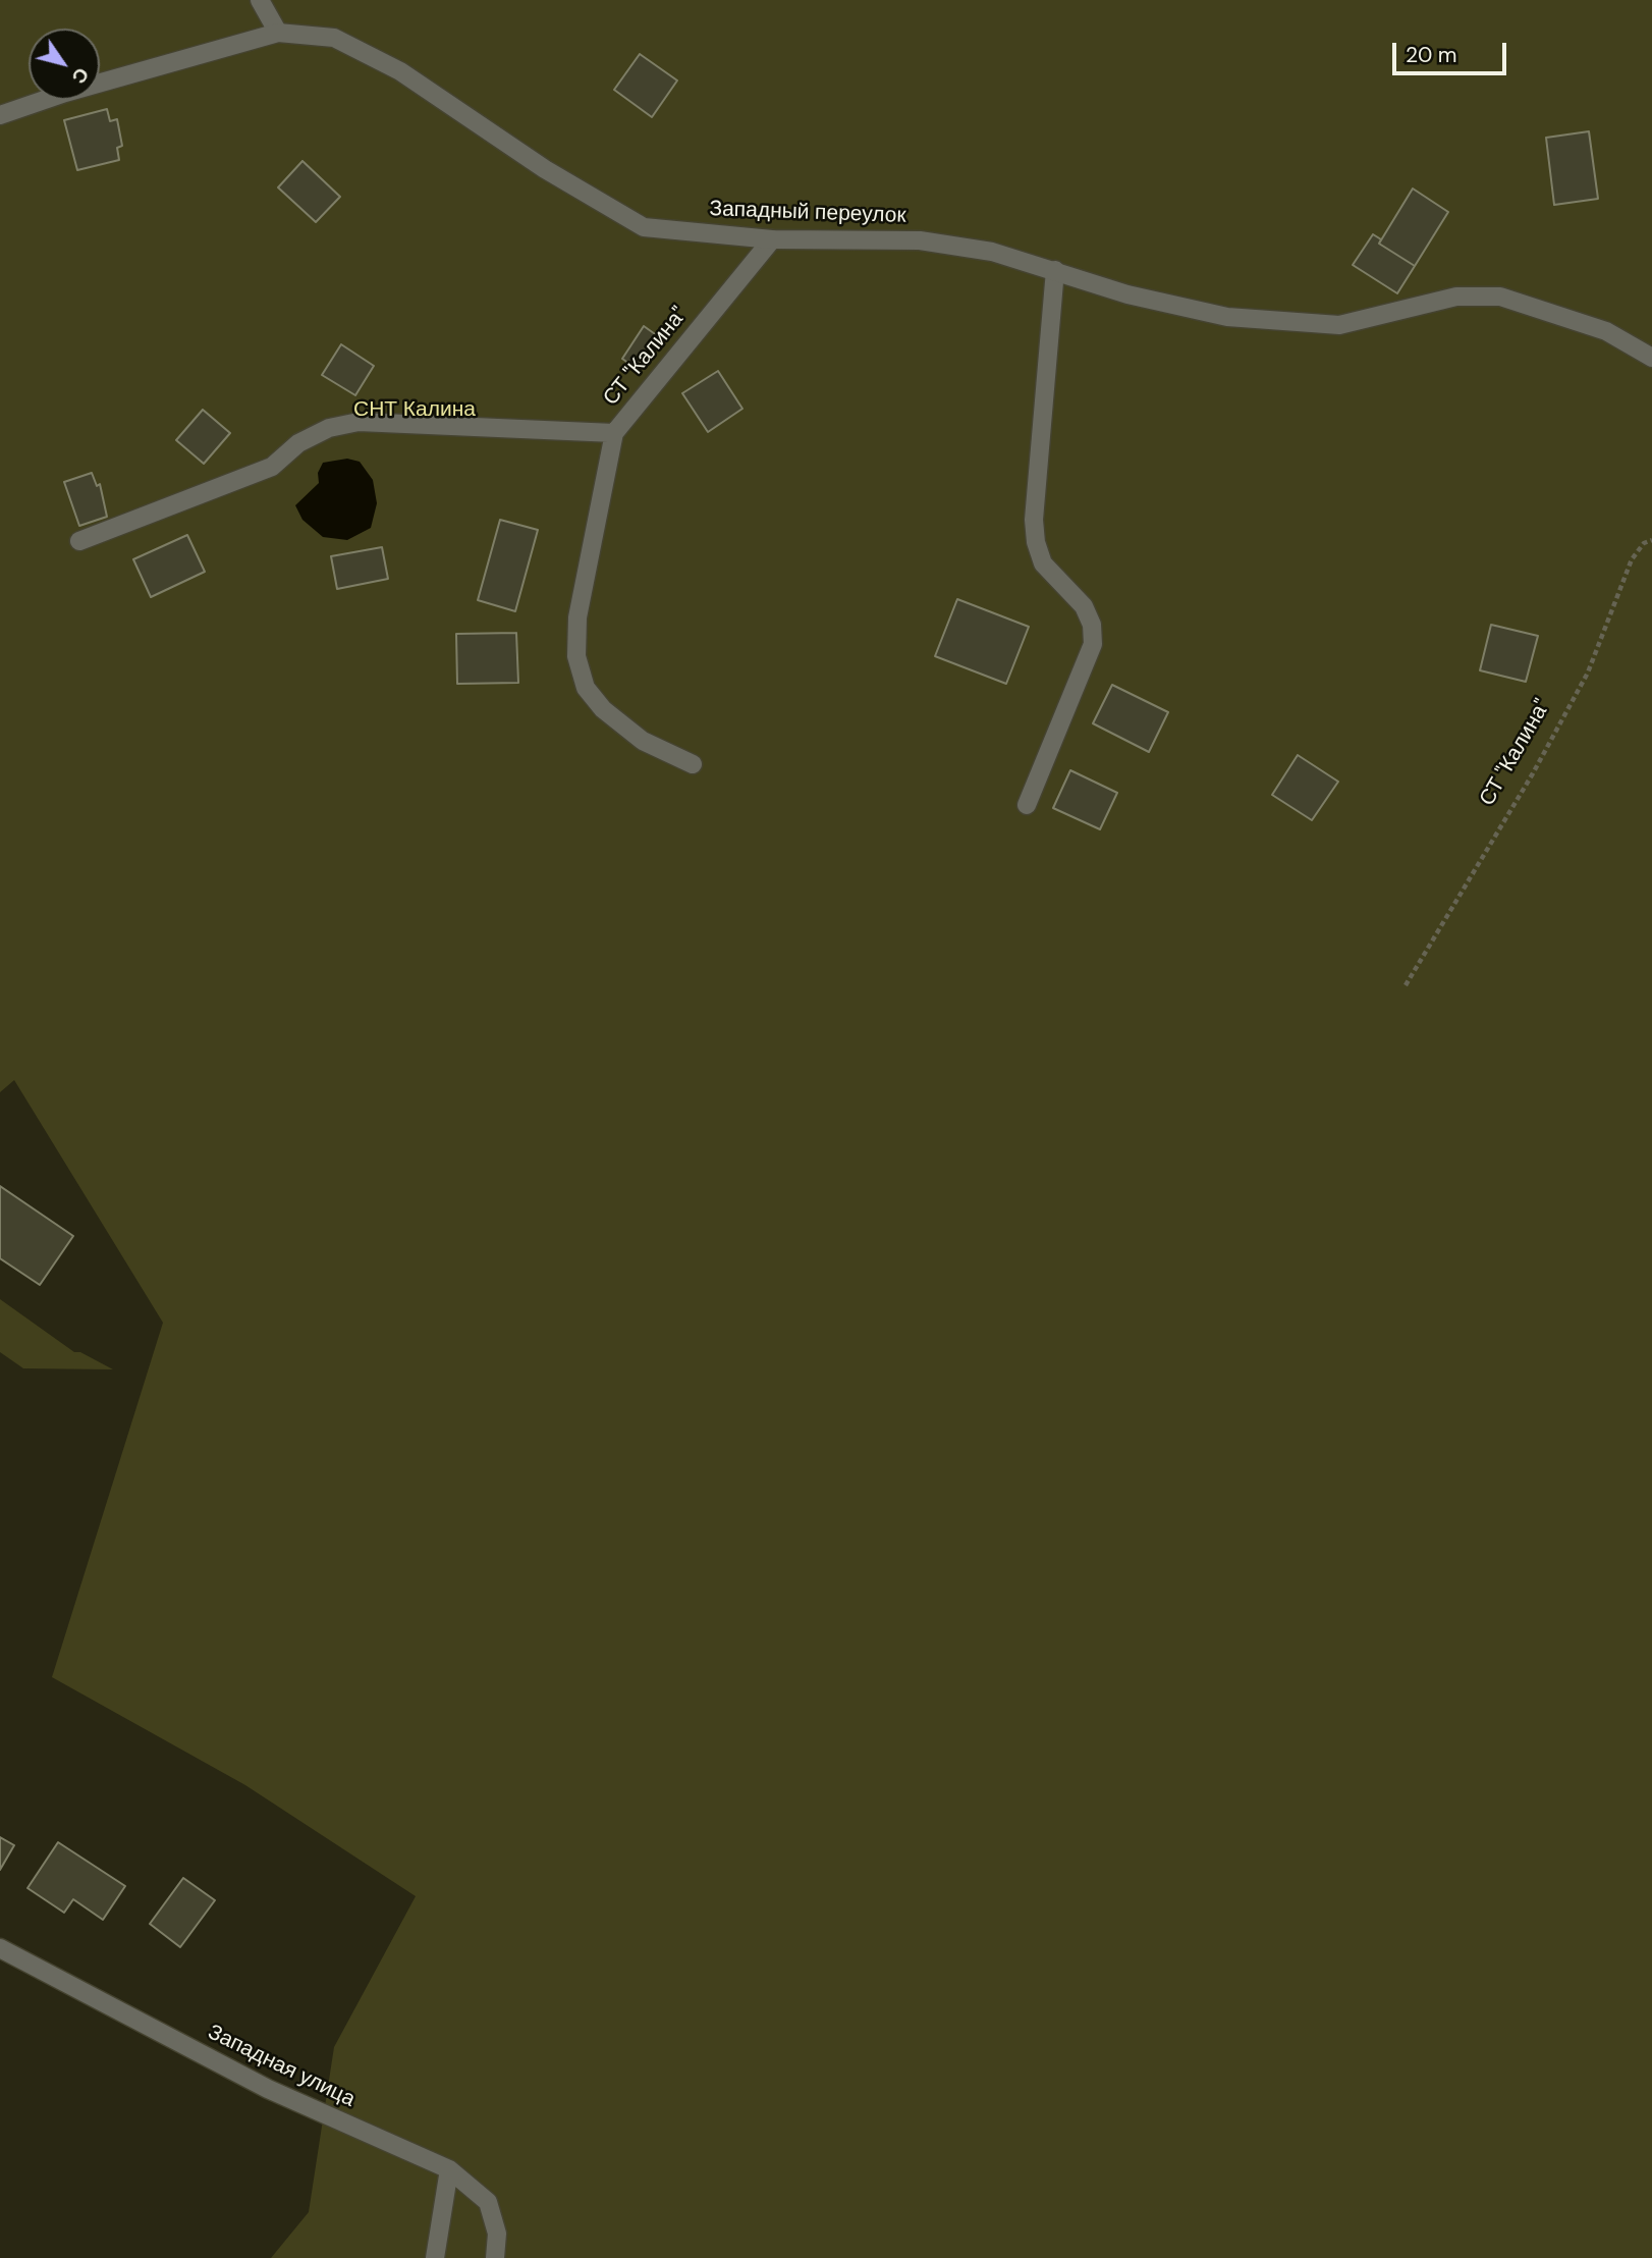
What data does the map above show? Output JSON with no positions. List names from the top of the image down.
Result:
{
  "streets": {
    "street": ["Западный переулок", "СТ \"Калина\"", "Западная улица"]
  },
  "crossings": [
    ["Западный переулок", "СТ \"Калина\""]
  ],
  "parks": ["СНТ Калина"],
  "scale_bar": "20 m",
  "north": "bottom right"
}
